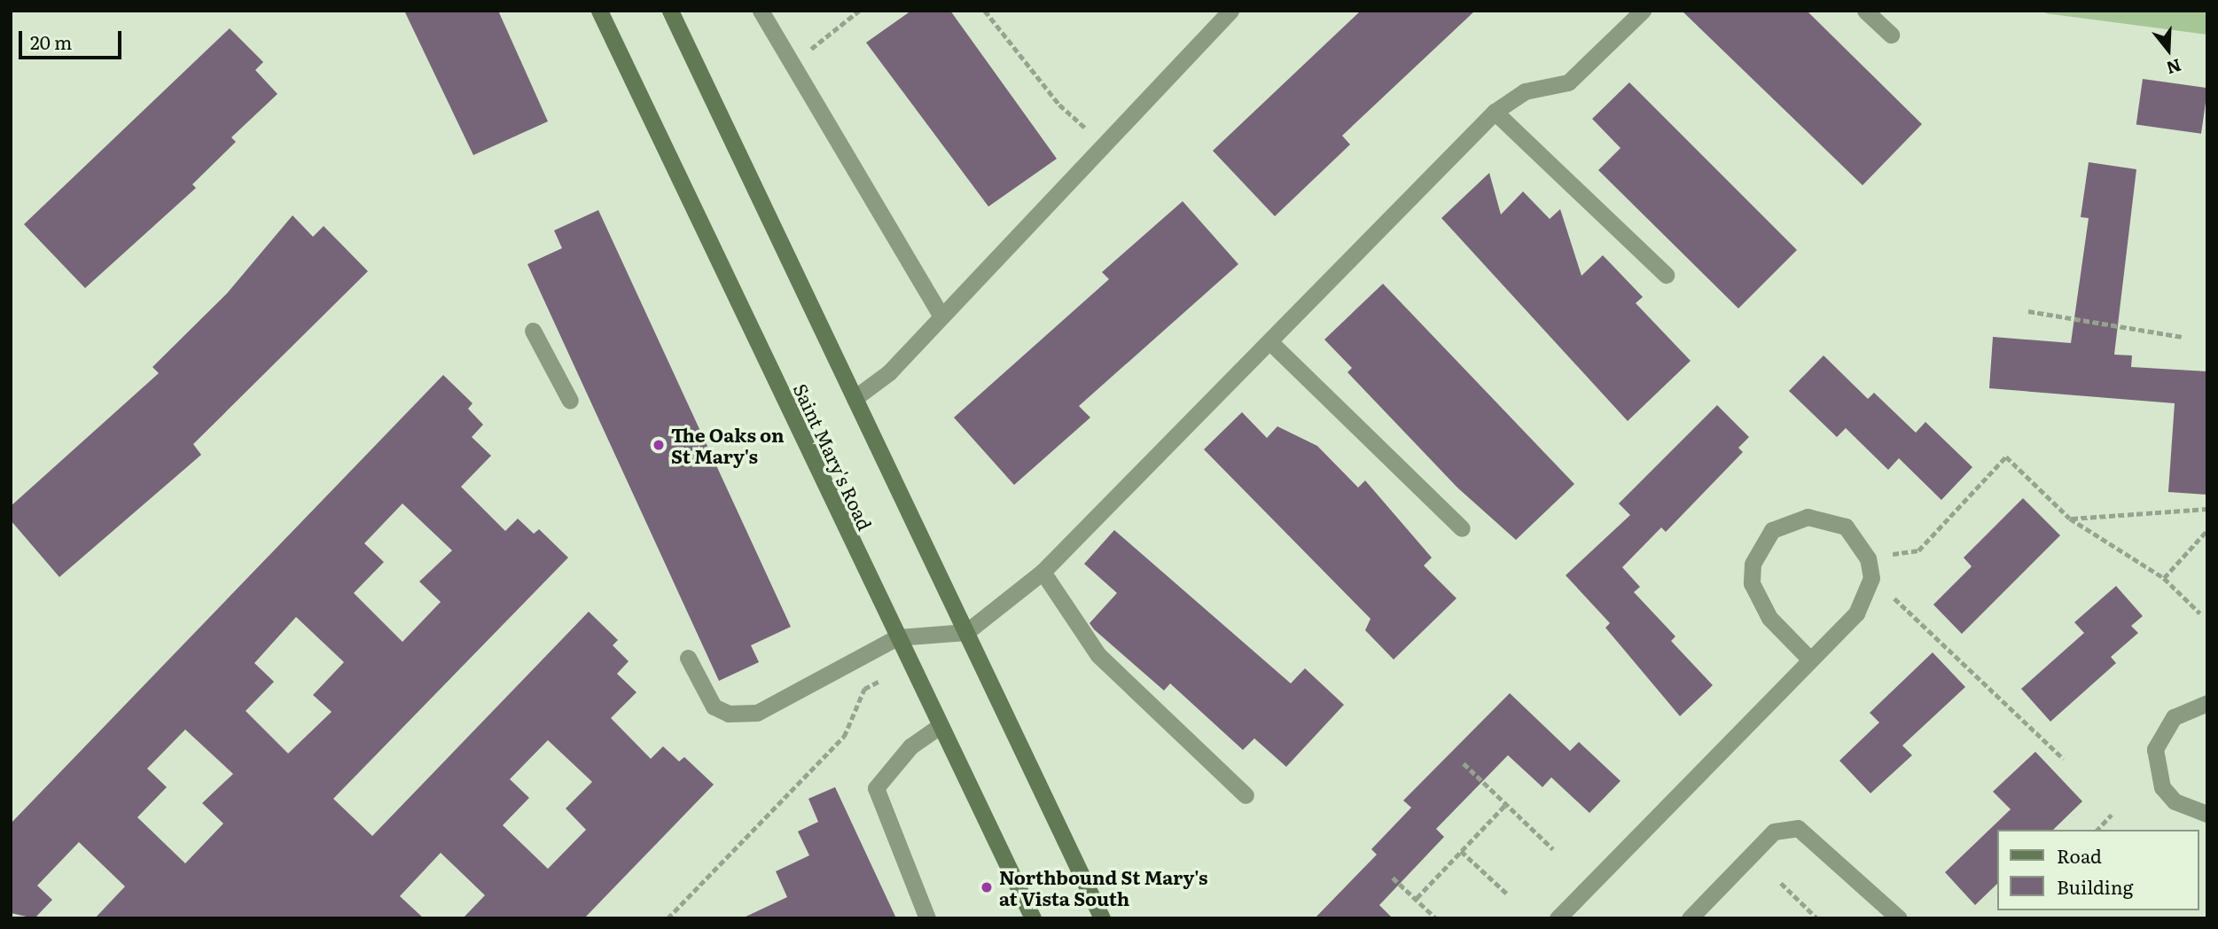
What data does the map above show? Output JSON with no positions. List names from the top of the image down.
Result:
{
  "streets": {
    "main road": ["Saint Mary's Road"]
  },
  "places": ["The Oaks on St Mary's", "Northbound St Mary's at Vista South"],
  "legend": ["Road", "Building"],
  "scale_bar": "20 m",
  "north": "bottom"
}
